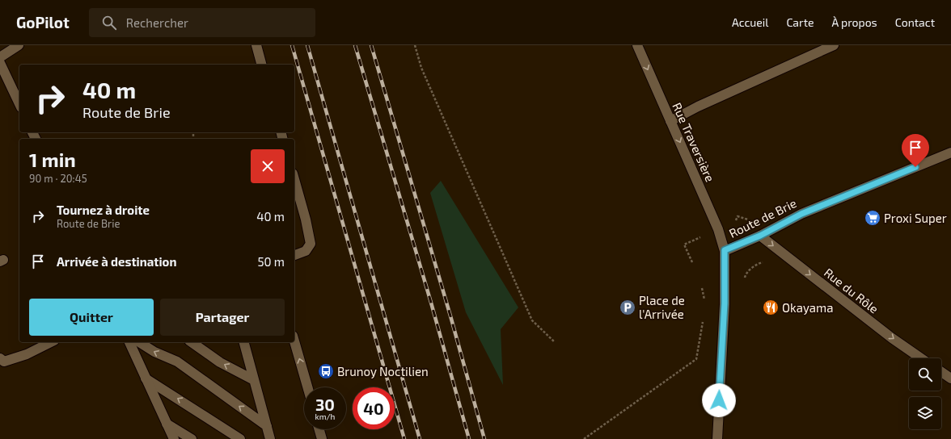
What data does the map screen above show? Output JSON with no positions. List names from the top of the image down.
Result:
{
  "streets": {
    "street": ["Rue Traversière", "Route de Brie", "Rue du Rôle"]
  },
  "crossings": [
    ["Rue Traversière", "Route de Brie"],
    ["Route de Brie", "Rue du Rôle"]
  ],
  "one_way": ["Rue Traversière", "Rue du Rôle"],
  "places": {
    "supermarket": ["Proxi Super"],
    "parking": ["Place de l'Arrivée"],
    "restaurant": ["Okayama"],
    "bus stop": ["Brunoy Noctilien"]
  },
  "page": {
    "header": "GoPilot",
    "search": "Rechercher",
    "nav": [
      "Accueil",
      "Carte",
      "À propos",
      "Contact"
    ],
    "turn": ["40 m", "Route de Brie"],
    "heading": ["1 min", "90 m · 20:45"],
    "list": [
      {
        "name": "Tournez à droite",
        "note": "Route de Brie",
        "value": "40 m"
      },
      {
        "name": "Arrivée à destination",
        "value": "50 m"
      }
    ],
    "buttons": ["Quitter", "Partager"],
    "speed": "30 km/h",
    "limit": "40"
  }
}
